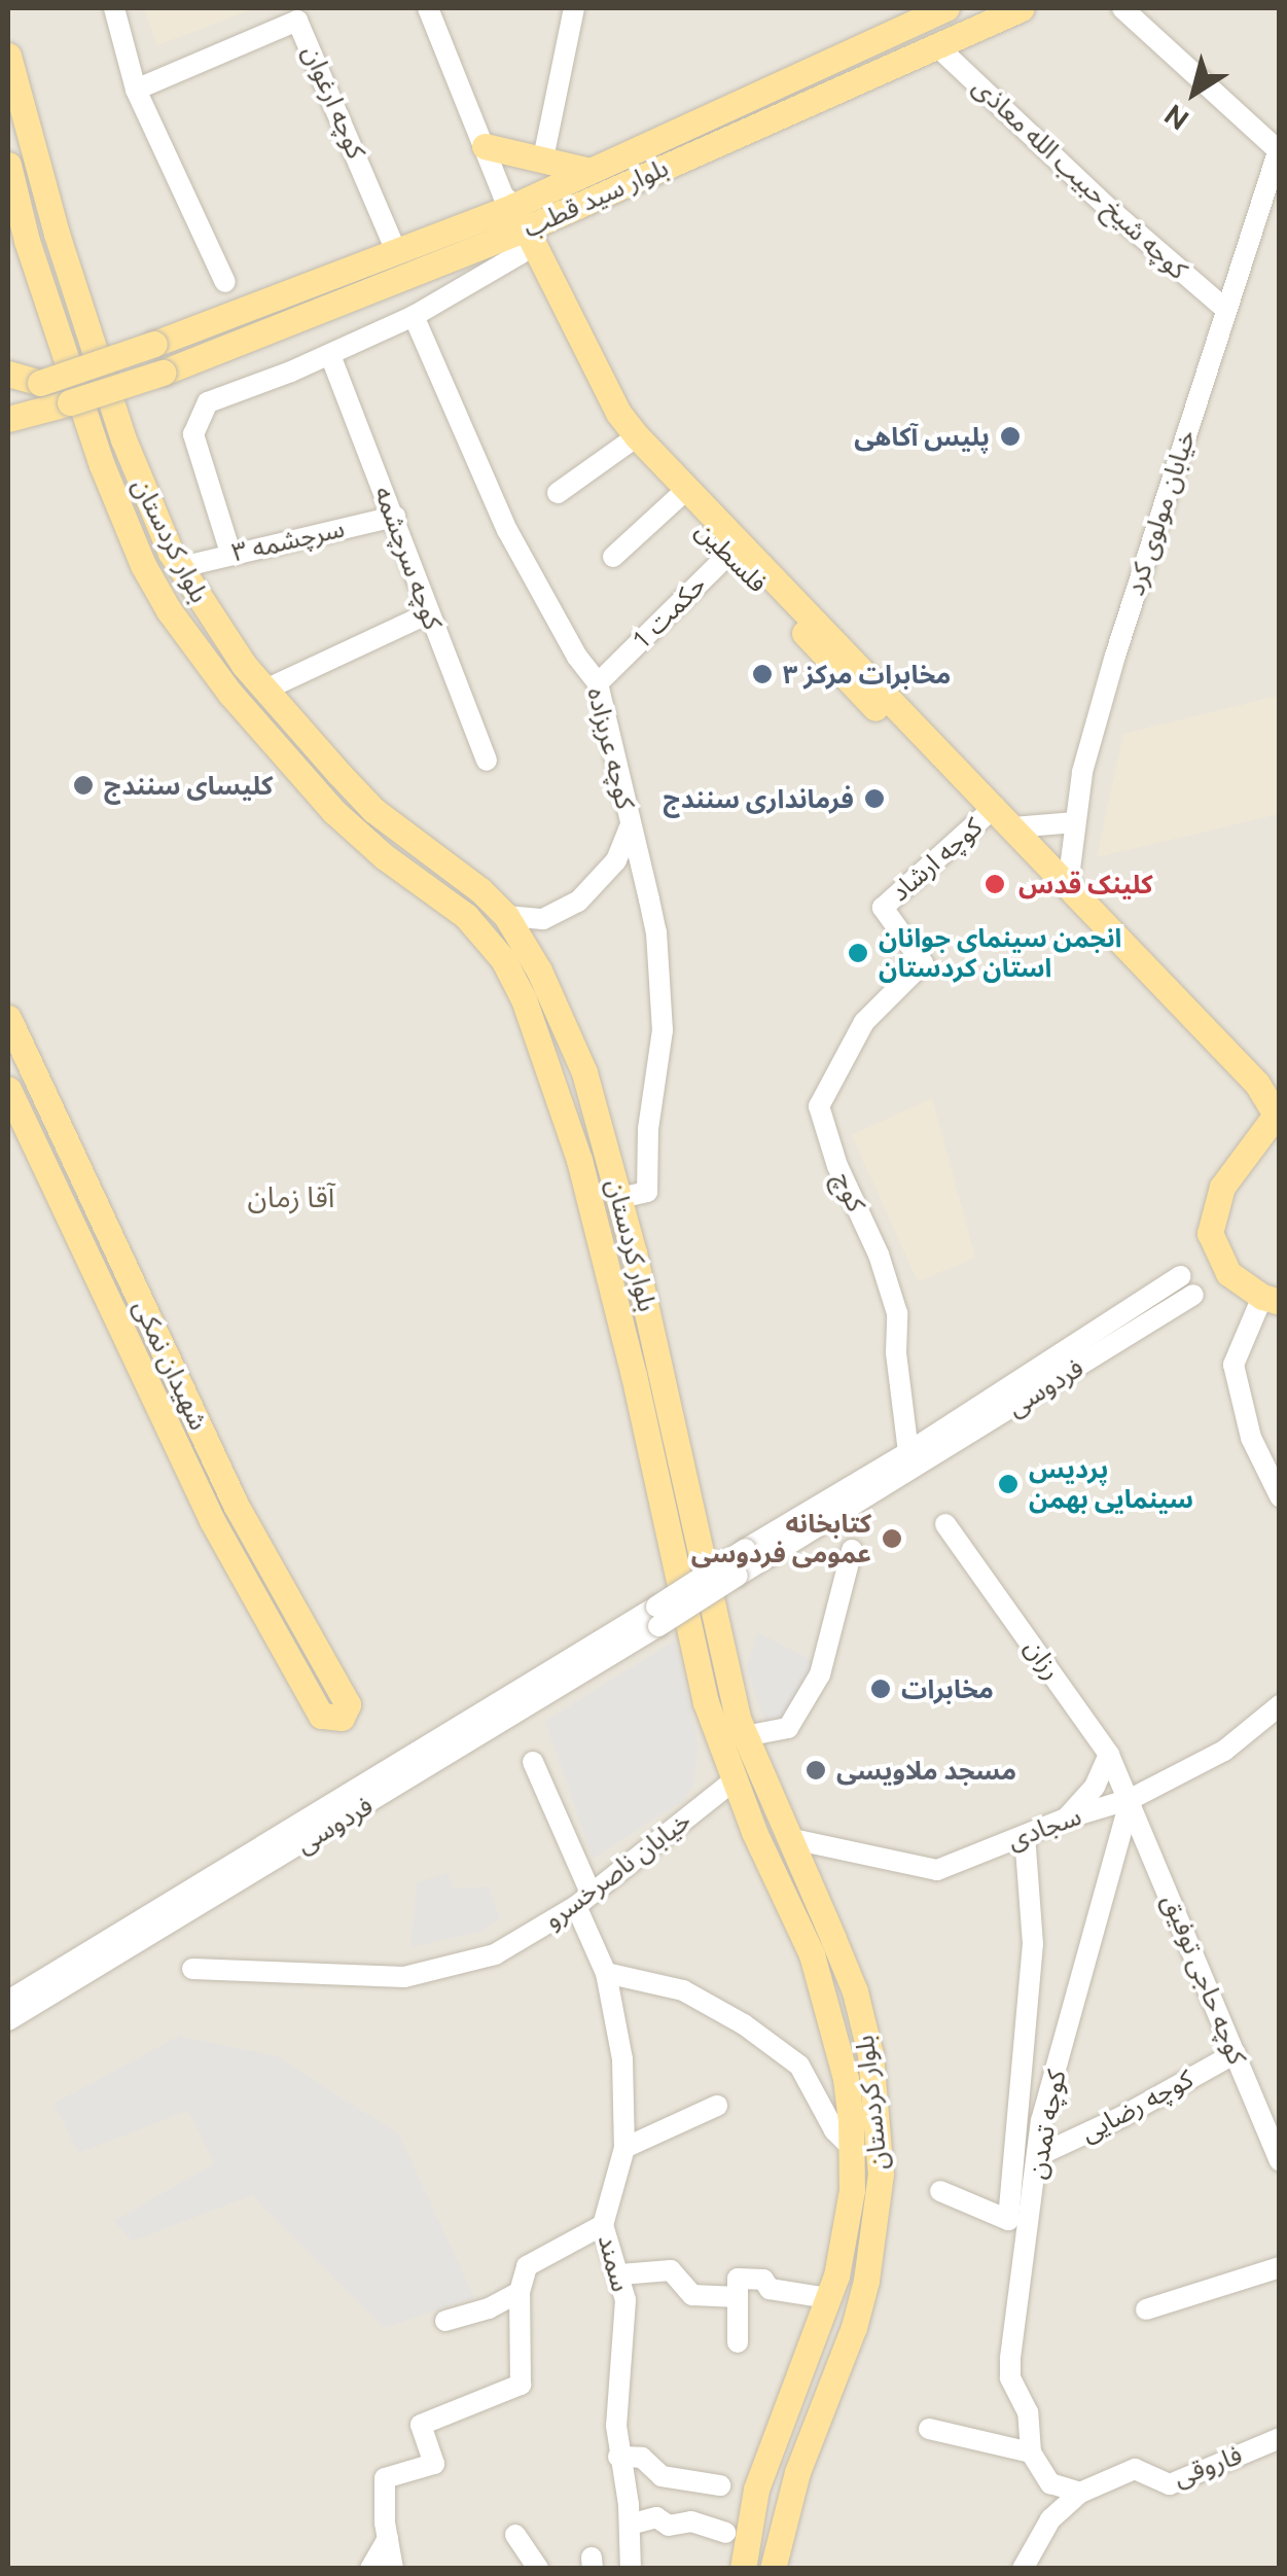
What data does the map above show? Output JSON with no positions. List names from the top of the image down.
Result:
{
  "streets": {
    "main road": [
      "بلوار سید قطب",
      "بلوار کردستان",
      "فلسطین",
      "شهیدان نمکی"
    ],
    "street": [
      "کوچه ارغوان",
      "کوچه شیخ حبیب الله معاذی",
      "خیابان مولوی کرد",
      "سرچشمه ۳",
      "کوچه سرچشمه",
      "حکمت 1",
      "کوچه عربزاده",
      "کوچه ارشاد",
      "کوچ",
      "فردوسی",
      "رزان",
      "سجادی",
      "خیابان ناصرخسرو",
      "کوچه حاجی توفیق",
      "کوچه رضایی",
      "کوچه تمدن",
      "سمند",
      "فاروقی"
    ]
  },
  "crossings": [
    ["کوچه ارغوان", "بلوار سید قطب"],
    ["کوچه شیخ حبیب الله معاذی", "بلوار سید قطب"],
    ["کوچه شیخ حبیب الله معاذی", "خیابان مولوی کرد"],
    ["بلوار سید قطب", "بلوار کردستان"],
    ["بلوار سید قطب", "فلسطین"],
    ["خیابان مولوی کرد", "فلسطین"],
    ["بلوار کردستان", "سرچشمه ۳"],
    ["بلوار کردستان", "کوچه عربزاده"],
    ["بلوار کردستان", "سجادی"],
    ["بلوار کردستان", "خیابان ناصرخسرو"],
    ["سرچشمه ۳", "کوچه سرچشمه"],
    ["فلسطین", "حکمت 1"],
    ["فلسطین", "کوچه ارشاد"],
    ["حکمت 1", "کوچه عربزاده"],
    ["کوچه ارشاد", "کوچ"],
    ["کوچ", "فردوسی"],
    ["رزان", "سجادی"],
    ["رزان", "کوچه حاجی توفیق"],
    ["رزان", "کوچه تمدن"],
    ["سجادی", "کوچه حاجی توفیق"],
    ["سجادی", "کوچه تمدن"],
    ["خیابان ناصرخسرو", "سمند"],
    ["کوچه حاجی توفیق", "کوچه رضایی"],
    ["کوچه حاجی توفیق", "کوچه تمدن"],
    ["کوچه رضایی", "کوچه تمدن"]
  ],
  "districts": ["آقا زمان"],
  "places": [
    "پلیس آکاهی",
    "مخابرات مرکز ۳",
    "کلیسای سنندج",
    "فرمانداری سنندج",
    "کلینک قدس",
    "انجمن سینمای جوانان استان کردستان",
    "پردیس سینمایی بهمن",
    "کتابخانه عمومی فردوسی",
    "مخابرات",
    "مسجد ملاویسی"
  ],
  "north": "bottom left"
}
